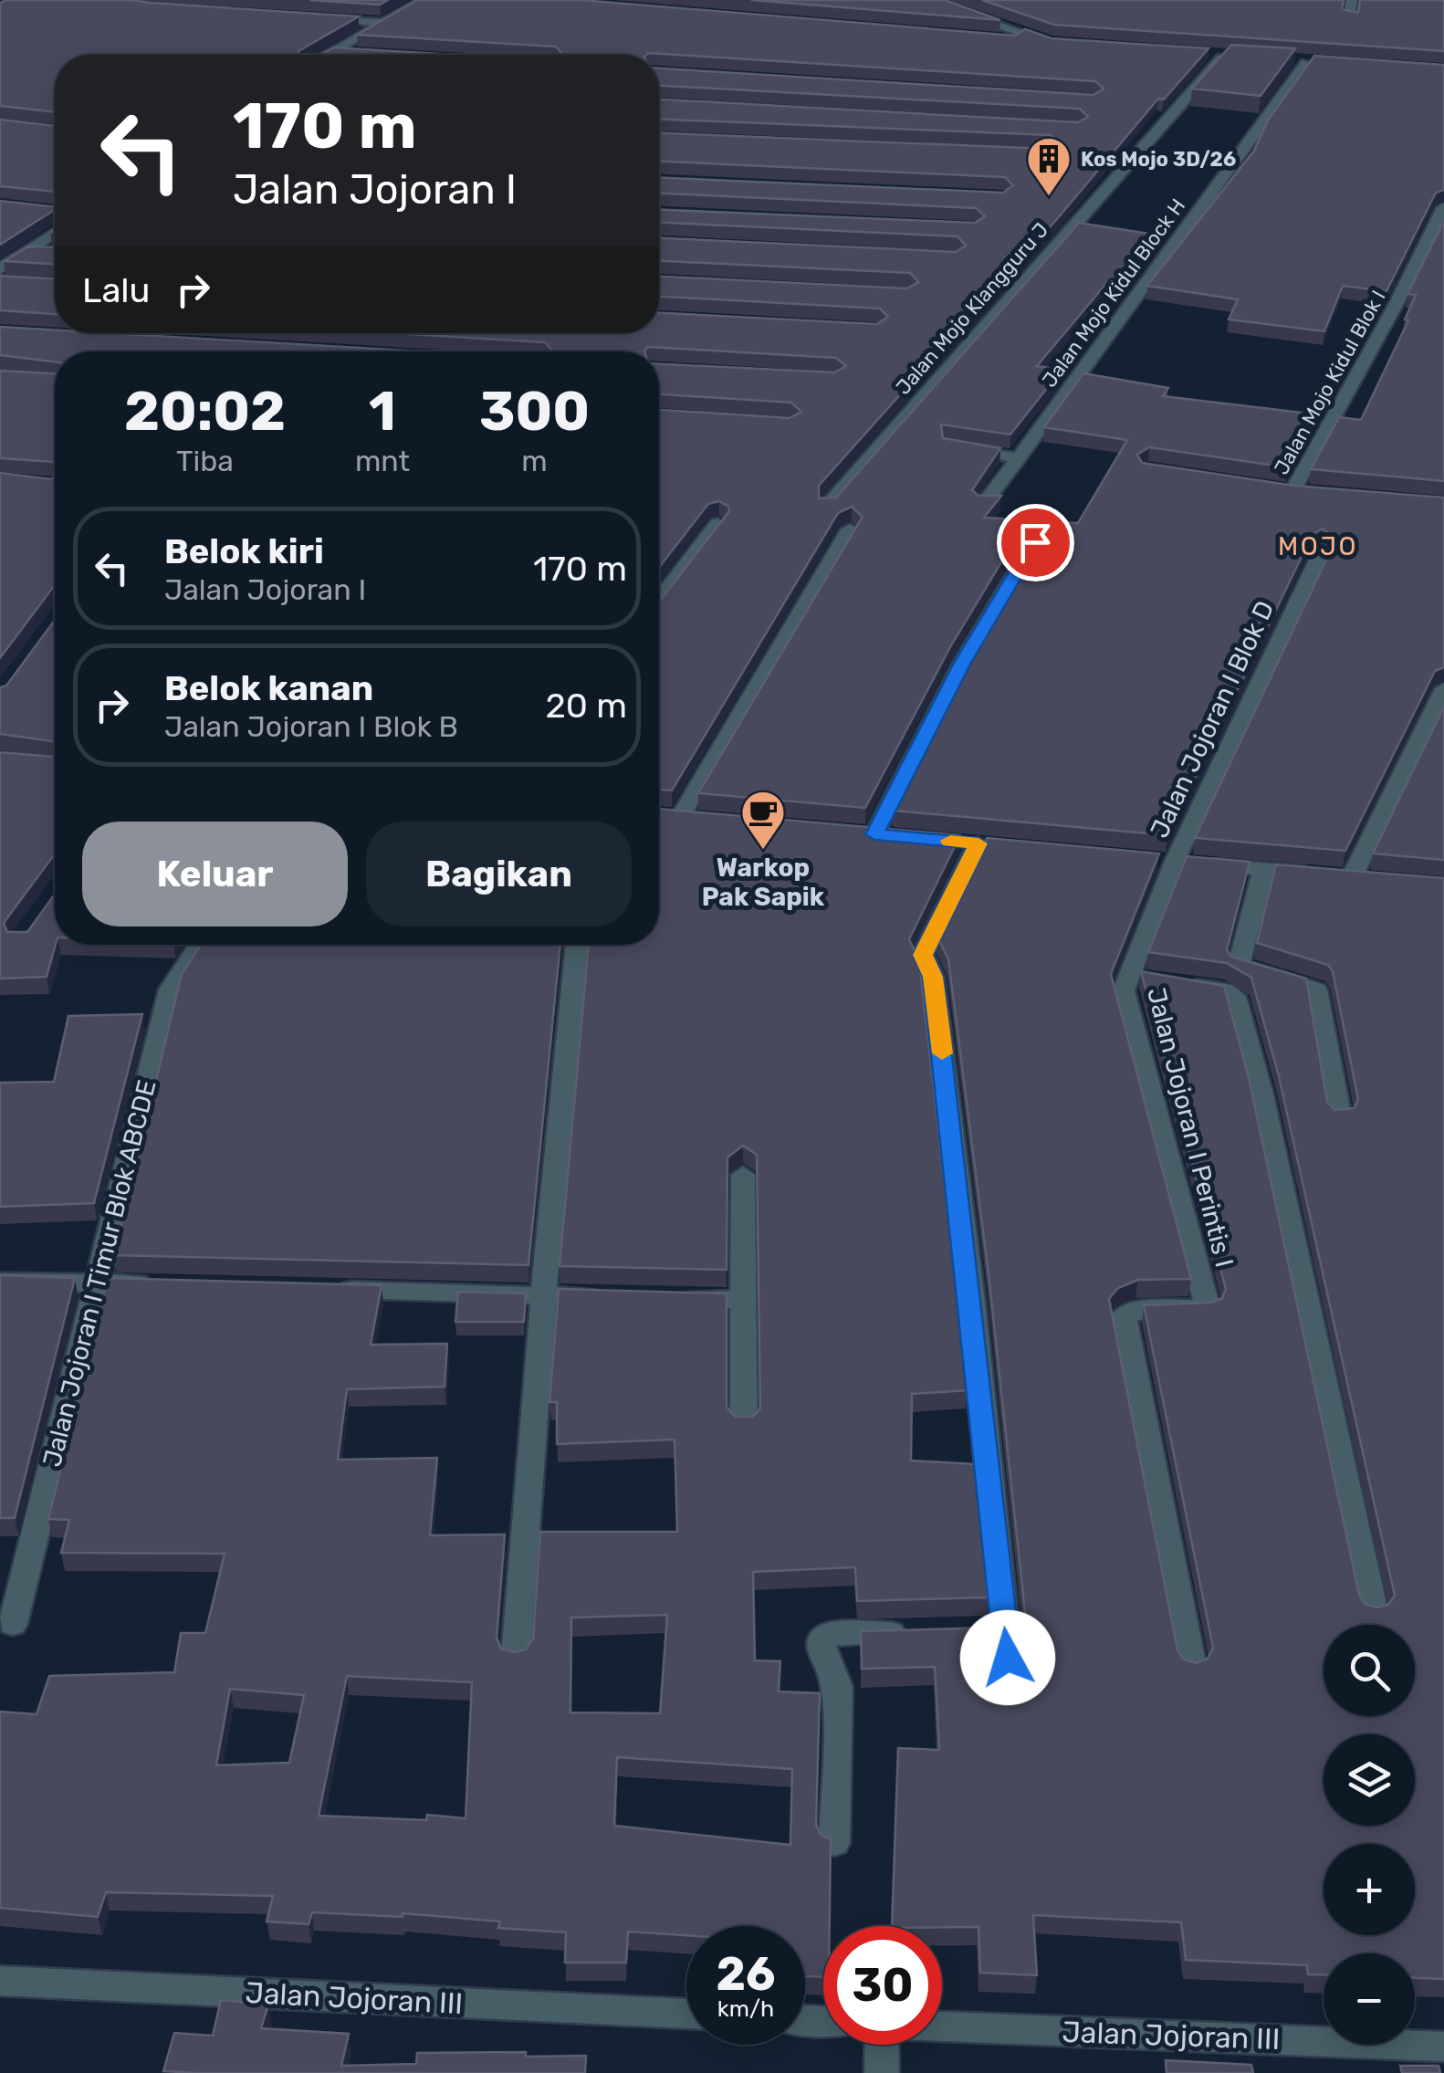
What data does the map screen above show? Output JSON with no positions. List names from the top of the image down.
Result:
{
  "streets": {
    "street": [
      "Jalan Mojo Kidul Block H",
      "Jalan Mojo Klangguru J",
      "Jalan Mojo Kidul Blok I",
      "Jalan Jojoran I Blok D",
      "Jalan Jojoran I Perintis I",
      "Jalan Jojoran I Timur Blok ABCDE",
      "Jalan Jojoran III"
    ]
  },
  "crossings": [
    ["Jalan Jojoran I Blok D", "Jalan Jojoran I Perintis I"]
  ],
  "districts": ["MOJO"],
  "places": {
    "building": ["Kos Mojo 3D/26"],
    "cafe": ["Warkop Pak Sapik"]
  },
  "page": {
    "turn": ["170 m", "Jalan Jojoran I"],
    "then": "Lalu",
    "eta": [
      "20:02",
      "Tiba",
      "1",
      "mnt",
      "300",
      "m"
    ],
    "list": [
      {
        "name": "Belok kiri",
        "note": "Jalan Jojoran I",
        "value": "170 m"
      },
      {
        "name": "Belok kanan",
        "note": "Jalan Jojoran I Blok B",
        "value": "20 m"
      }
    ],
    "buttons": ["Keluar", "Bagikan"],
    "map_buttons": ["+", "−"],
    "speed": "26 km/h",
    "limit": "30"
  }
}
